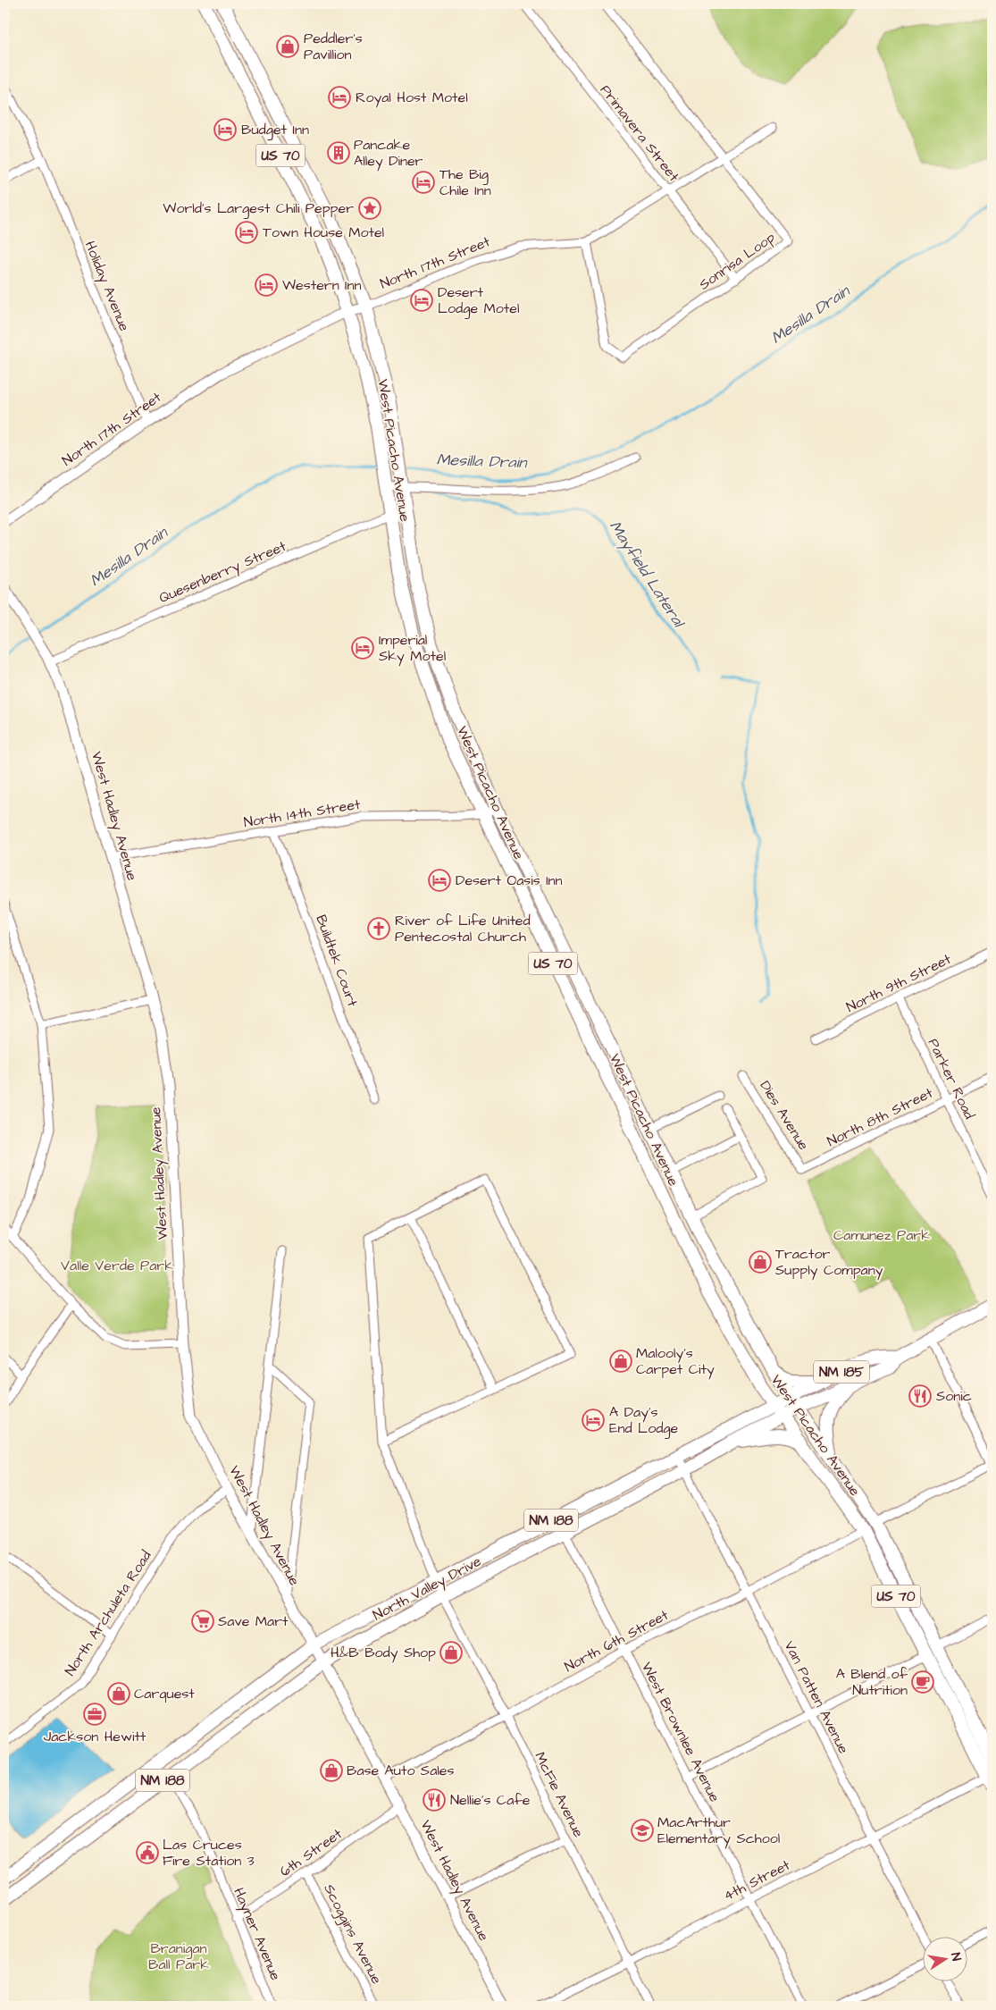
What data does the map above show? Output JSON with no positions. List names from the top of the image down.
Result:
{
  "streets": {
    "main road": [
      "US 70",
      "West Picacho Avenue",
      "NM 185",
      "NM 188",
      "North Valley Drive"
    ],
    "street": [
      "Primavera Street",
      "Sonrisa Loop",
      "North 17th Street",
      "Holiday Avenue",
      "Quesenberry Street",
      "North 14th Street",
      "West Hadley Avenue",
      "Buildtek Court",
      "North 9th Street",
      "Parker Road",
      "Dies Avenue",
      "North 8th Street",
      "North Archuleta Road",
      "North 6th Street",
      "Van Patten Avenue",
      "West Brownlee Avenue",
      "McFie Avenue",
      "6th Street",
      "4th Street",
      "Hayner Avenue",
      "Scoggins Avenue"
    ]
  },
  "crossings": [
    ["Primavera Street", "Sonrisa Loop"],
    ["Primavera Street", "North 17th Street"],
    ["Sonrisa Loop", "North 17th Street"],
    ["North 17th Street", "Holiday Avenue"],
    ["North 17th Street", "West Picacho Avenue"],
    ["West Picacho Avenue", "Quesenberry Street"],
    ["West Picacho Avenue", "North 14th Street"],
    ["West Picacho Avenue", "North Valley Drive"],
    ["West Picacho Avenue", "North 6th Street"],
    ["West Picacho Avenue", "4th Street"],
    ["Quesenberry Street", "West Hadley Avenue"],
    ["North 14th Street", "West Hadley Avenue"],
    ["North 14th Street", "Buildtek Court"],
    ["West Hadley Avenue", "North Valley Drive"],
    ["West Hadley Avenue", "North Archuleta Road"],
    ["West Hadley Avenue", "North 6th Street"],
    ["West Hadley Avenue", "6th Street"],
    ["North 9th Street", "Parker Road"],
    ["Parker Road", "North 8th Street"],
    ["Dies Avenue", "North 8th Street"],
    ["North Valley Drive", "Van Patten Avenue"],
    ["North Valley Drive", "West Brownlee Avenue"],
    ["North Valley Drive", "McFie Avenue"],
    ["North Valley Drive", "Hayner Avenue"],
    ["North 6th Street", "Van Patten Avenue"],
    ["North 6th Street", "West Brownlee Avenue"],
    ["North 6th Street", "McFie Avenue"],
    ["Van Patten Avenue", "4th Street"],
    ["West Brownlee Avenue", "4th Street"],
    ["McFie Avenue", "4th Street"],
    ["6th Street", "Hayner Avenue"],
    ["6th Street", "Scoggins Avenue"]
  ],
  "water": ["Mesilla Drain", "Mayfield Lateral"],
  "parks": ["Camunez Park", "Valle Verde Park", "Branigan Ball Park"],
  "places": {
    "shop": [
      "Peddler's Pavillion",
      "Tractor Supply Company",
      "Malooly's Carpet City",
      "H&B Body Shop",
      "Carquest",
      "Base Auto Sales"
    ],
    "hotel": [
      "Royal Host Motel",
      "Budget Inn",
      "The Big Chile Inn",
      "Town House Motel",
      "Western Inn",
      "Desert Lodge Motel",
      "Imperial Sky Motel",
      "Desert Oasis Inn",
      "A Day's End Lodge"
    ],
    "building": ["Pancake Alley Diner"],
    "place": ["World's Largest Chili Pepper"],
    "church": ["River of Life United Pentecostal Church"],
    "restaurant": ["Sonic", "Nellie's Cafe"],
    "supermarket": ["Save Mart"],
    "cafe": ["A Blend of Nutrition"],
    "office": ["Jackson Hewitt"],
    "school or university": ["MacArthur Elementary School"],
    "public building": ["Las Cruces Fire Station 3"]
  },
  "north": "right"
}
